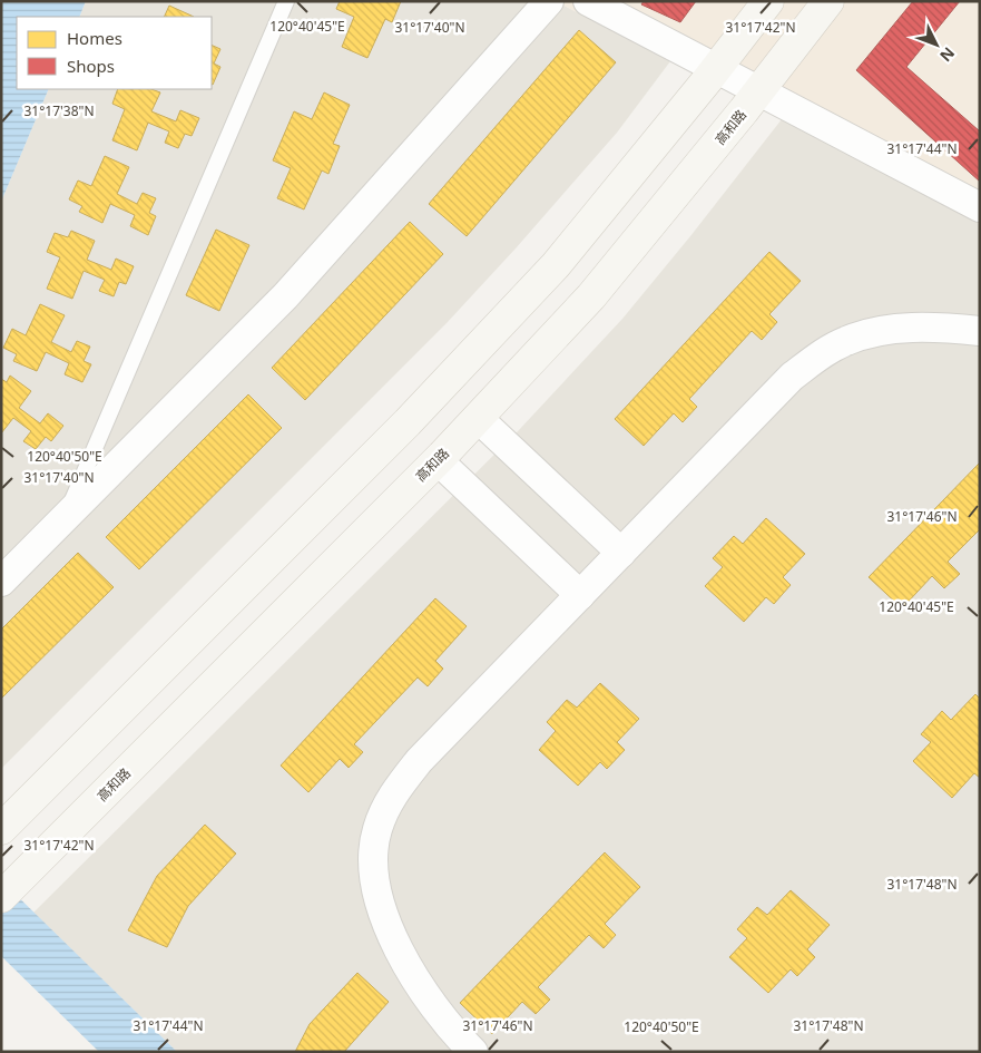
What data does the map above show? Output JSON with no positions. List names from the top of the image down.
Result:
{
  "streets": {
    "main road": ["高和路"]
  },
  "legend": ["Homes", "Shops"],
  "north": "bottom right",
  "coordinates": [
    "120°40'45\"E",
    "31°17'40\"N",
    "31°17'42\"N",
    "31°17'38\"N",
    "31°17'44\"N",
    "120°40'50\"E",
    "31°17'46\"N",
    "31°17'48\"N"
  ]
}
